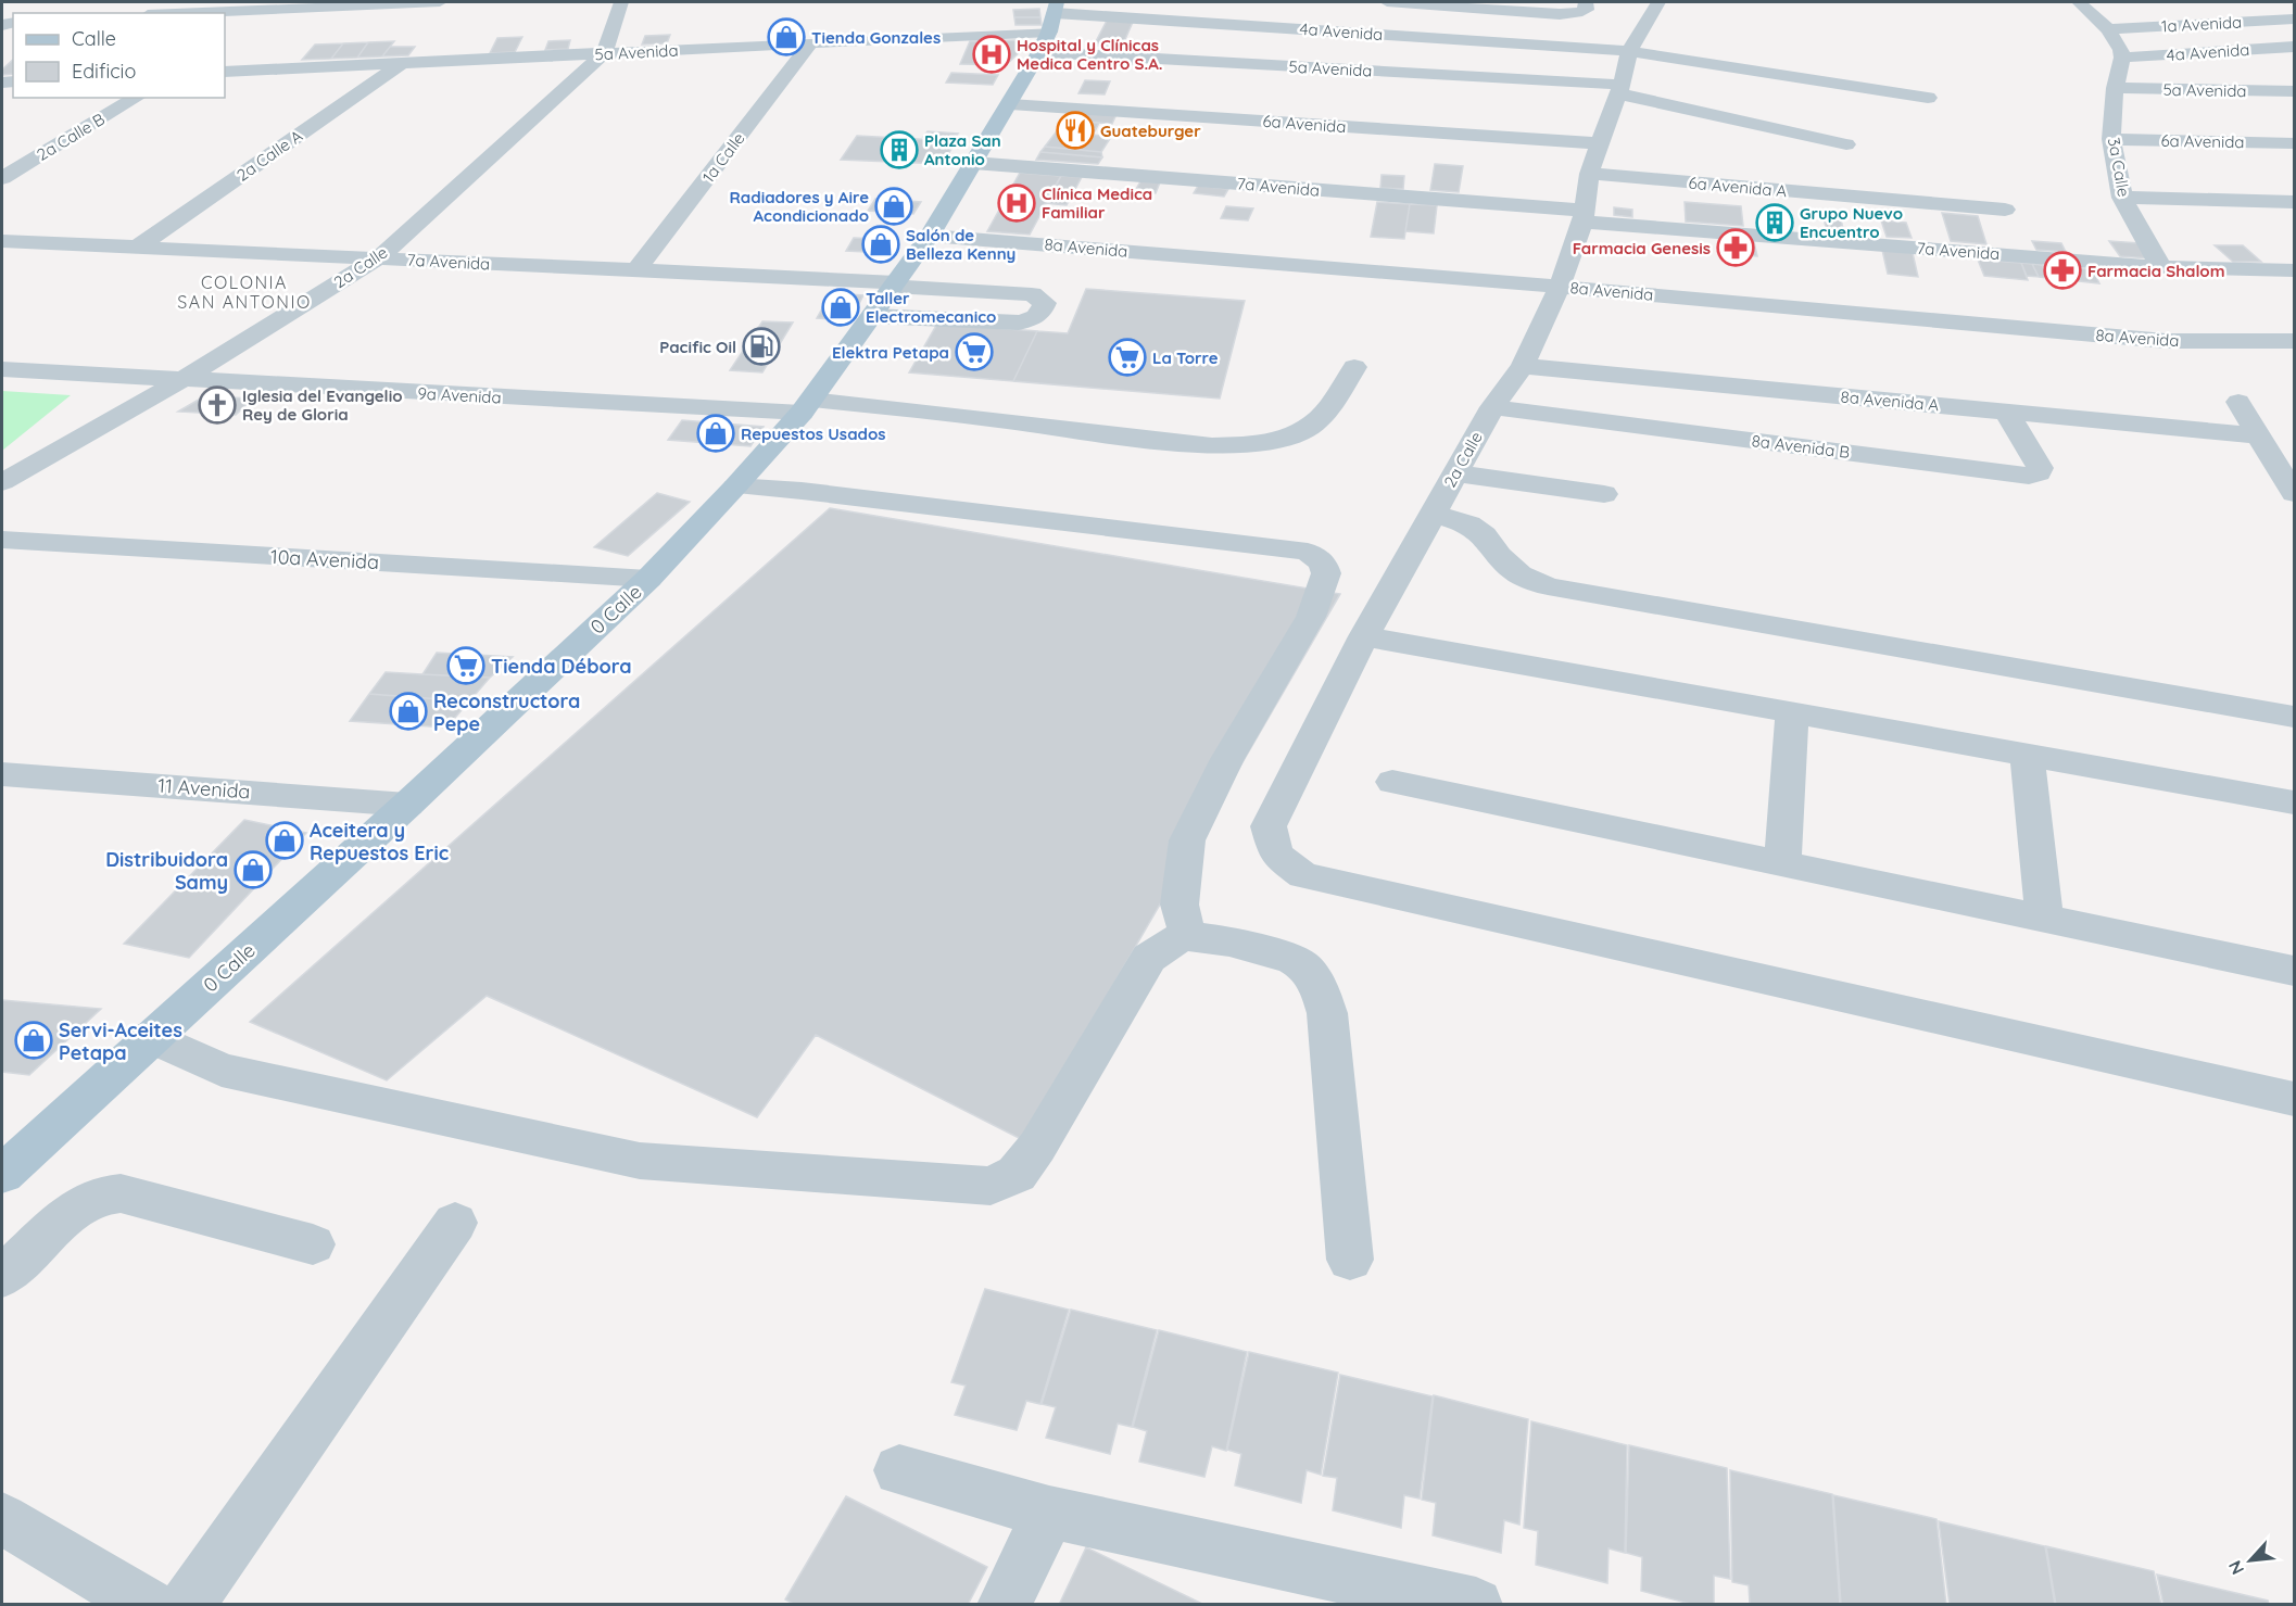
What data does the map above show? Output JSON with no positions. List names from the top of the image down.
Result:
{
  "streets": {
    "main road": ["0 Calle"],
    "street": [
      "1a Avenida",
      "4a Avenida",
      "5a Avenida",
      "6a Avenida",
      "2a Calle B",
      "2a Calle A",
      "1a Calle",
      "3a Calle",
      "7a Avenida",
      "6a Avenida A",
      "8a Avenida",
      "2a Calle",
      "9a Avenida",
      "8a Avenida A",
      "8a Avenida B",
      "10a Avenida",
      "11 Avenida"
    ]
  },
  "crossings": [
    ["4a Avenida", "5a Avenida"],
    ["4a Avenida", "3a Calle"],
    ["4a Avenida", "2a Calle"],
    ["4a Avenida", "0 Calle"],
    ["5a Avenida", "2a Calle A"],
    ["5a Avenida", "1a Calle"],
    ["5a Avenida", "3a Calle"],
    ["5a Avenida", "2a Calle"],
    ["5a Avenida", "0 Calle"],
    ["6a Avenida", "3a Calle"],
    ["6a Avenida", "2a Calle"],
    ["6a Avenida", "0 Calle"],
    ["2a Calle A", "7a Avenida"],
    ["1a Calle", "7a Avenida"],
    ["3a Calle", "7a Avenida"],
    ["7a Avenida", "2a Calle"],
    ["7a Avenida", "0 Calle"],
    ["6a Avenida A", "2a Calle"],
    ["8a Avenida", "2a Calle"],
    ["8a Avenida", "0 Calle"],
    ["2a Calle", "9a Avenida"],
    ["2a Calle", "8a Avenida A"],
    ["2a Calle", "8a Avenida B"],
    ["9a Avenida", "0 Calle"],
    ["8a Avenida A", "8a Avenida B"],
    ["10a Avenida", "0 Calle"],
    ["0 Calle", "11 Avenida"]
  ],
  "districts": ["COLONIA SAN ANTONIO"],
  "places": {
    "shop": [
      "Tienda Gonzales",
      "Radiadores y Aire Acondicionado",
      "Salón de Belleza Kenny",
      "Taller Electromecanico",
      "Repuestos Usados",
      "Reconstructora Pepe",
      "Aceitera y Repuestos Eric",
      "Distribuidora Samy",
      "Servi-Aceites Petapa"
    ],
    "hospital": ["Hospital y Clínicas Medica Centro S.A.", "Clínica Medica Familiar"],
    "restaurant": ["Guateburger"],
    "building": ["Plaza San Antonio", "Grupo Nuevo Encuentro"],
    "pharmacy": ["Farmacia Genesis", "Farmacia Shalom"],
    "fuel station": ["Pacific Oil"],
    "supermarket": ["Elektra Petapa", "La Torre", "Tienda Débora"],
    "church": ["Iglesia del Evangelio Rey de Gloria"]
  },
  "legend": ["Calle", "Edificio"],
  "north": "bottom left"
}
